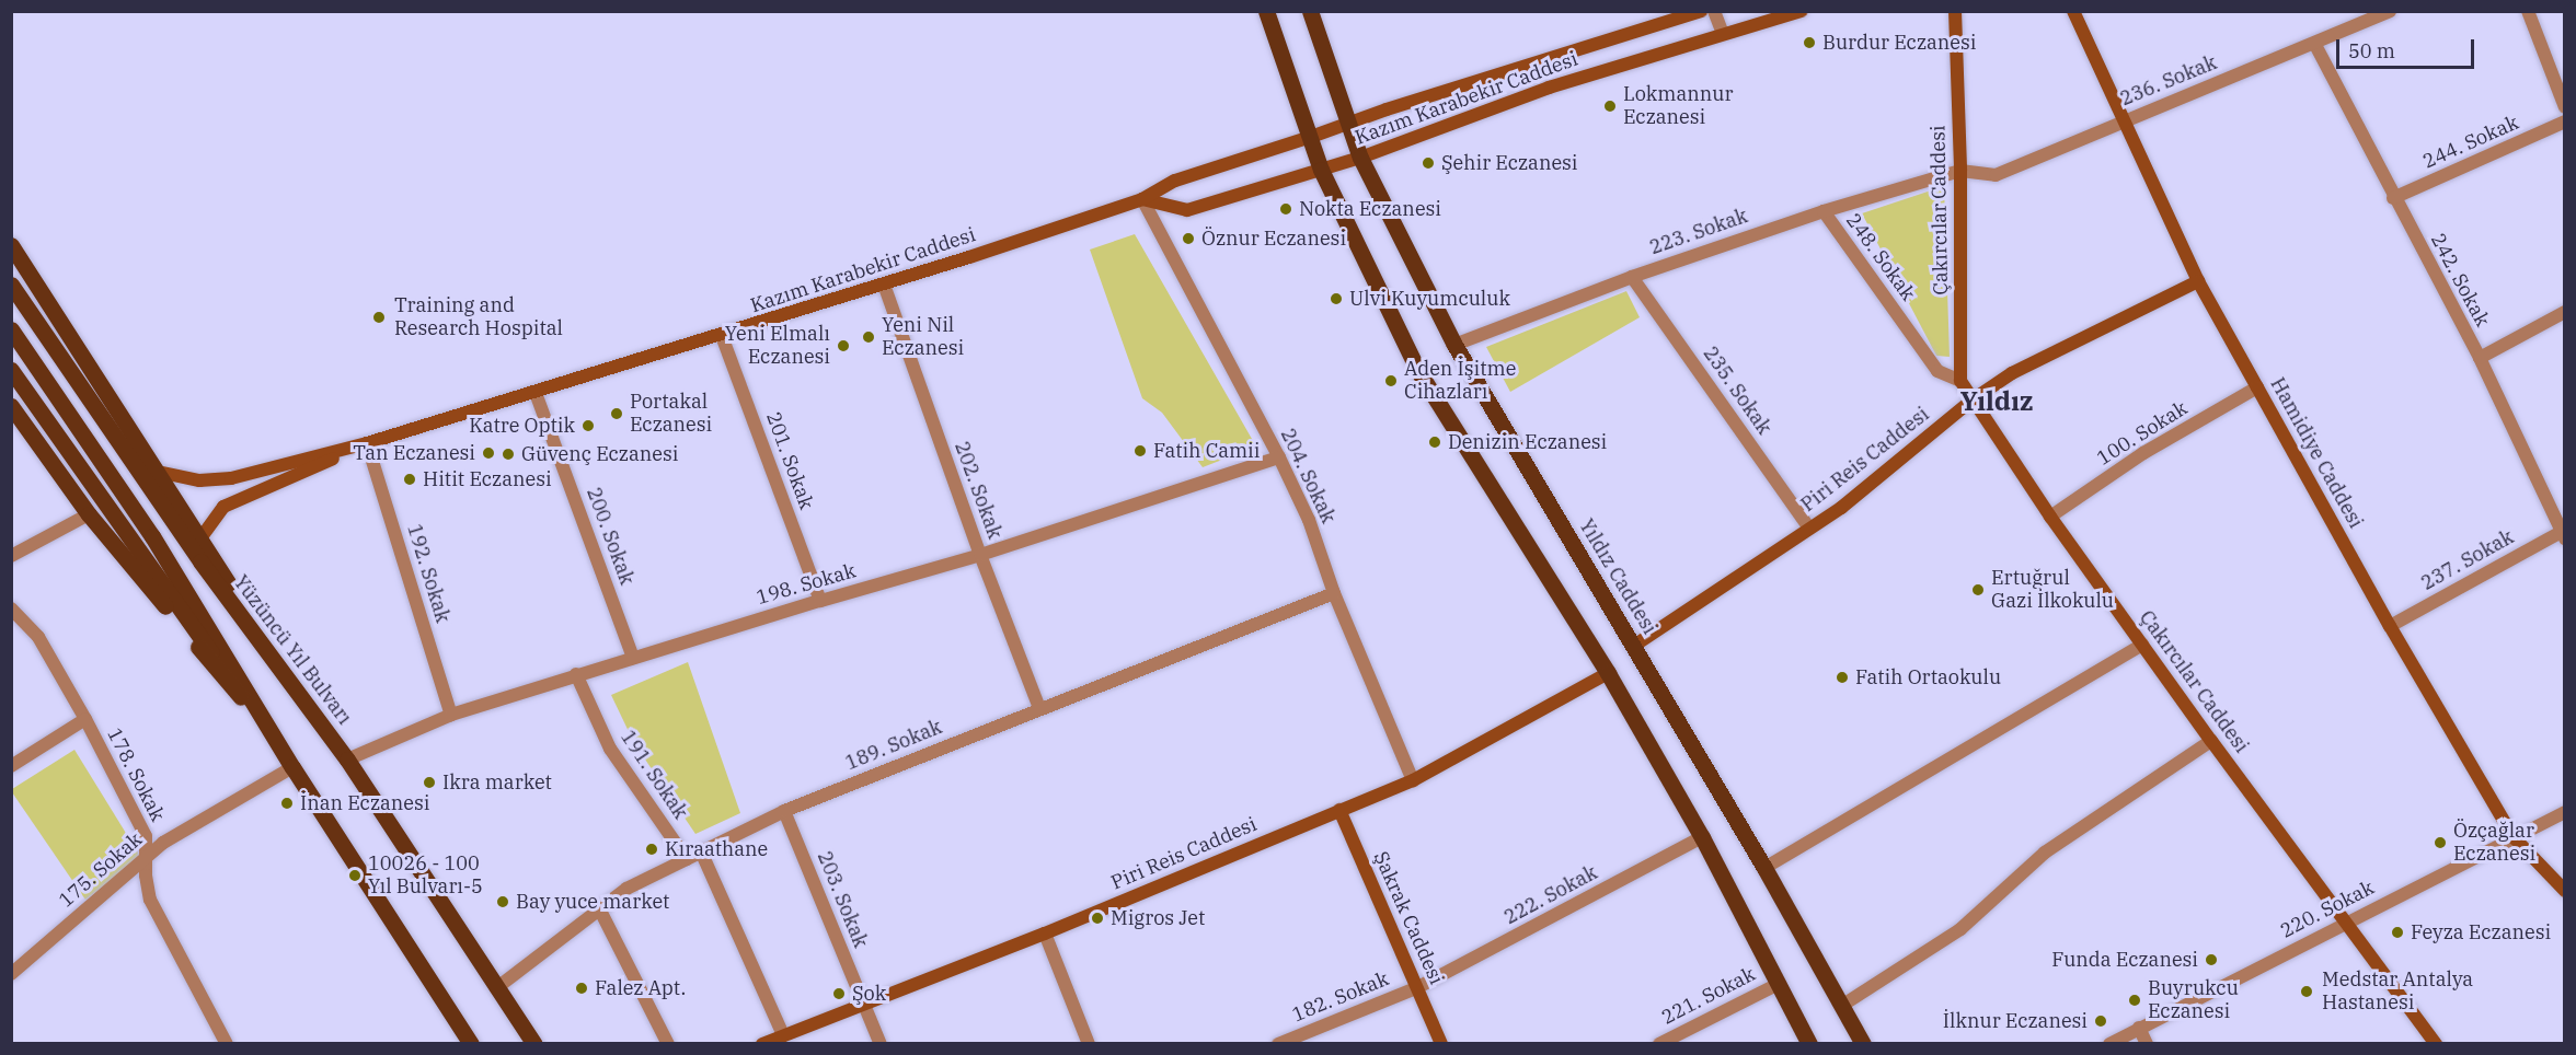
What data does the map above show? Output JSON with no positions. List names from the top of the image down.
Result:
{
  "streets": {
    "main road": ["Yıldız Caddesi", "Yüzüncü Yıl Bulvarı"],
    "street": [
      "236. Sokak",
      "Kazım Karabekir Caddesi",
      "244. Sokak",
      "Çakırcılar Caddesi",
      "223. Sokak",
      "248. Sokak",
      "242. Sokak",
      "235. Sokak",
      "100. Sokak",
      "Hamidiye Caddesi",
      "Piri Reis Caddesi",
      "201. Sokak",
      "204. Sokak",
      "202. Sokak",
      "200. Sokak",
      "237. Sokak",
      "192. Sokak",
      "198. Sokak",
      "189. Sokak",
      "178. Sokak",
      "191. Sokak",
      "175. Sokak",
      "222. Sokak",
      "203. Sokak",
      "220. Sokak",
      "Şakrak Caddesi",
      "221. Sokak",
      "182. Sokak"
    ]
  },
  "crossings": [
    ["236. Sokak", "Çakırcılar Caddesi"],
    ["236. Sokak", "223. Sokak"],
    ["236. Sokak", "242. Sokak"],
    ["236. Sokak", "Hamidiye Caddesi"],
    ["Kazım Karabekir Caddesi", "201. Sokak"],
    ["Kazım Karabekir Caddesi", "204. Sokak"],
    ["Kazım Karabekir Caddesi", "202. Sokak"],
    ["Kazım Karabekir Caddesi", "200. Sokak"],
    ["Kazım Karabekir Caddesi", "192. Sokak"],
    ["Kazım Karabekir Caddesi", "Yıldız Caddesi"],
    ["244. Sokak", "242. Sokak"],
    ["Çakırcılar Caddesi", "223. Sokak"],
    ["Çakırcılar Caddesi", "248. Sokak"],
    ["Çakırcılar Caddesi", "100. Sokak"],
    ["Çakırcılar Caddesi", "Piri Reis Caddesi"],
    ["Çakırcılar Caddesi", "220. Sokak"],
    ["223. Sokak", "248. Sokak"],
    ["223. Sokak", "235. Sokak"],
    ["223. Sokak", "Yıldız Caddesi"],
    ["242. Sokak", "237. Sokak"],
    ["235. Sokak", "Piri Reis Caddesi"],
    ["100. Sokak", "Hamidiye Caddesi"],
    ["Hamidiye Caddesi", "Piri Reis Caddesi"],
    ["Hamidiye Caddesi", "237. Sokak"],
    ["Hamidiye Caddesi", "220. Sokak"],
    ["Piri Reis Caddesi", "204. Sokak"],
    ["Piri Reis Caddesi", "Yıldız Caddesi"],
    ["Piri Reis Caddesi", "203. Sokak"],
    ["Piri Reis Caddesi", "Şakrak Caddesi"],
    ["201. Sokak", "198. Sokak"],
    ["204. Sokak", "198. Sokak"],
    ["204. Sokak", "189. Sokak"],
    ["202. Sokak", "198. Sokak"],
    ["202. Sokak", "189. Sokak"],
    ["200. Sokak", "198. Sokak"],
    ["192. Sokak", "198. Sokak"],
    ["198. Sokak", "Yüzüncü Yıl Bulvarı"],
    ["198. Sokak", "191. Sokak"],
    ["Yüzüncü Yıl Bulvarı", "189. Sokak"],
    ["189. Sokak", "191. Sokak"],
    ["189. Sokak", "203. Sokak"],
    ["178. Sokak", "175. Sokak"],
    ["222. Sokak", "Şakrak Caddesi"],
    ["222. Sokak", "182. Sokak"],
    ["Şakrak Caddesi", "182. Sokak"]
  ],
  "districts": ["Yıldız"],
  "places": [
    "Burdur Eczanesi",
    "Lokmannur Eczanesi",
    "Şehir Eczanesi",
    "Nokta Eczanesi",
    "Öznur Eczanesi",
    "Ulvi Kuyumculuk",
    "Training and Research Hospital",
    "Yeni Nil Eczanesi",
    "Yeni Elmalı Eczanesi",
    "Aden İşitme Cihazları",
    "Portakal Eczanesi",
    "Katre Optik",
    "Denizin Eczanesi",
    "Fatih Camii",
    "Tan Eczanesi",
    "Güvenç Eczanesi",
    "Hitit Eczanesi",
    "Ertuğrul Gazi İlkokulu",
    "Fatih Ortaokulu",
    "Ikra market",
    "İnan Eczanesi",
    "Özçağlar Eczanesi",
    "Kıraathane",
    "10026 - 100 Yıl Bulvarı-5",
    "Bay yuce market",
    "Migros Jet",
    "Feyza Eczanesi",
    "Funda Eczanesi",
    "Falez Apt.",
    "Medstar Antalya Hastanesi",
    "Şok",
    "Buyrukcu Eczanesi",
    "İlknur Eczanesi"
  ],
  "scale_bar": "50 m"
}
